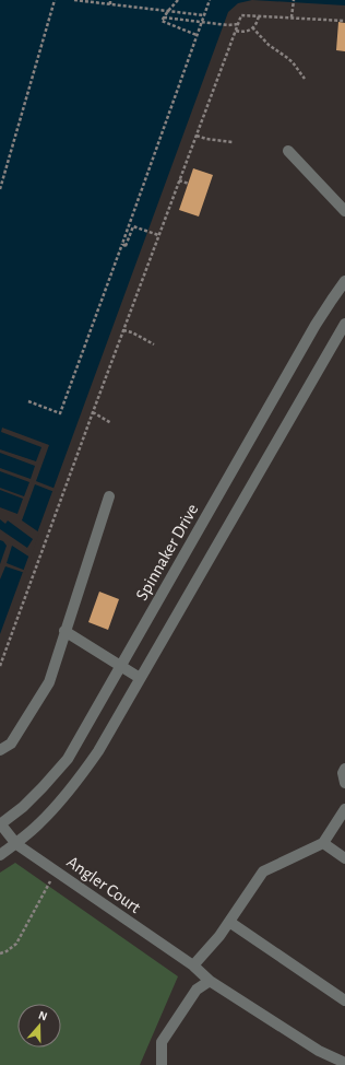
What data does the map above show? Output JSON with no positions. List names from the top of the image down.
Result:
{
  "streets": {
    "street": ["Spinnaker Drive", "Angler Court"]
  },
  "crossings": [
    ["Spinnaker Drive", "Angler Court"]
  ],
  "north": "top"
}
